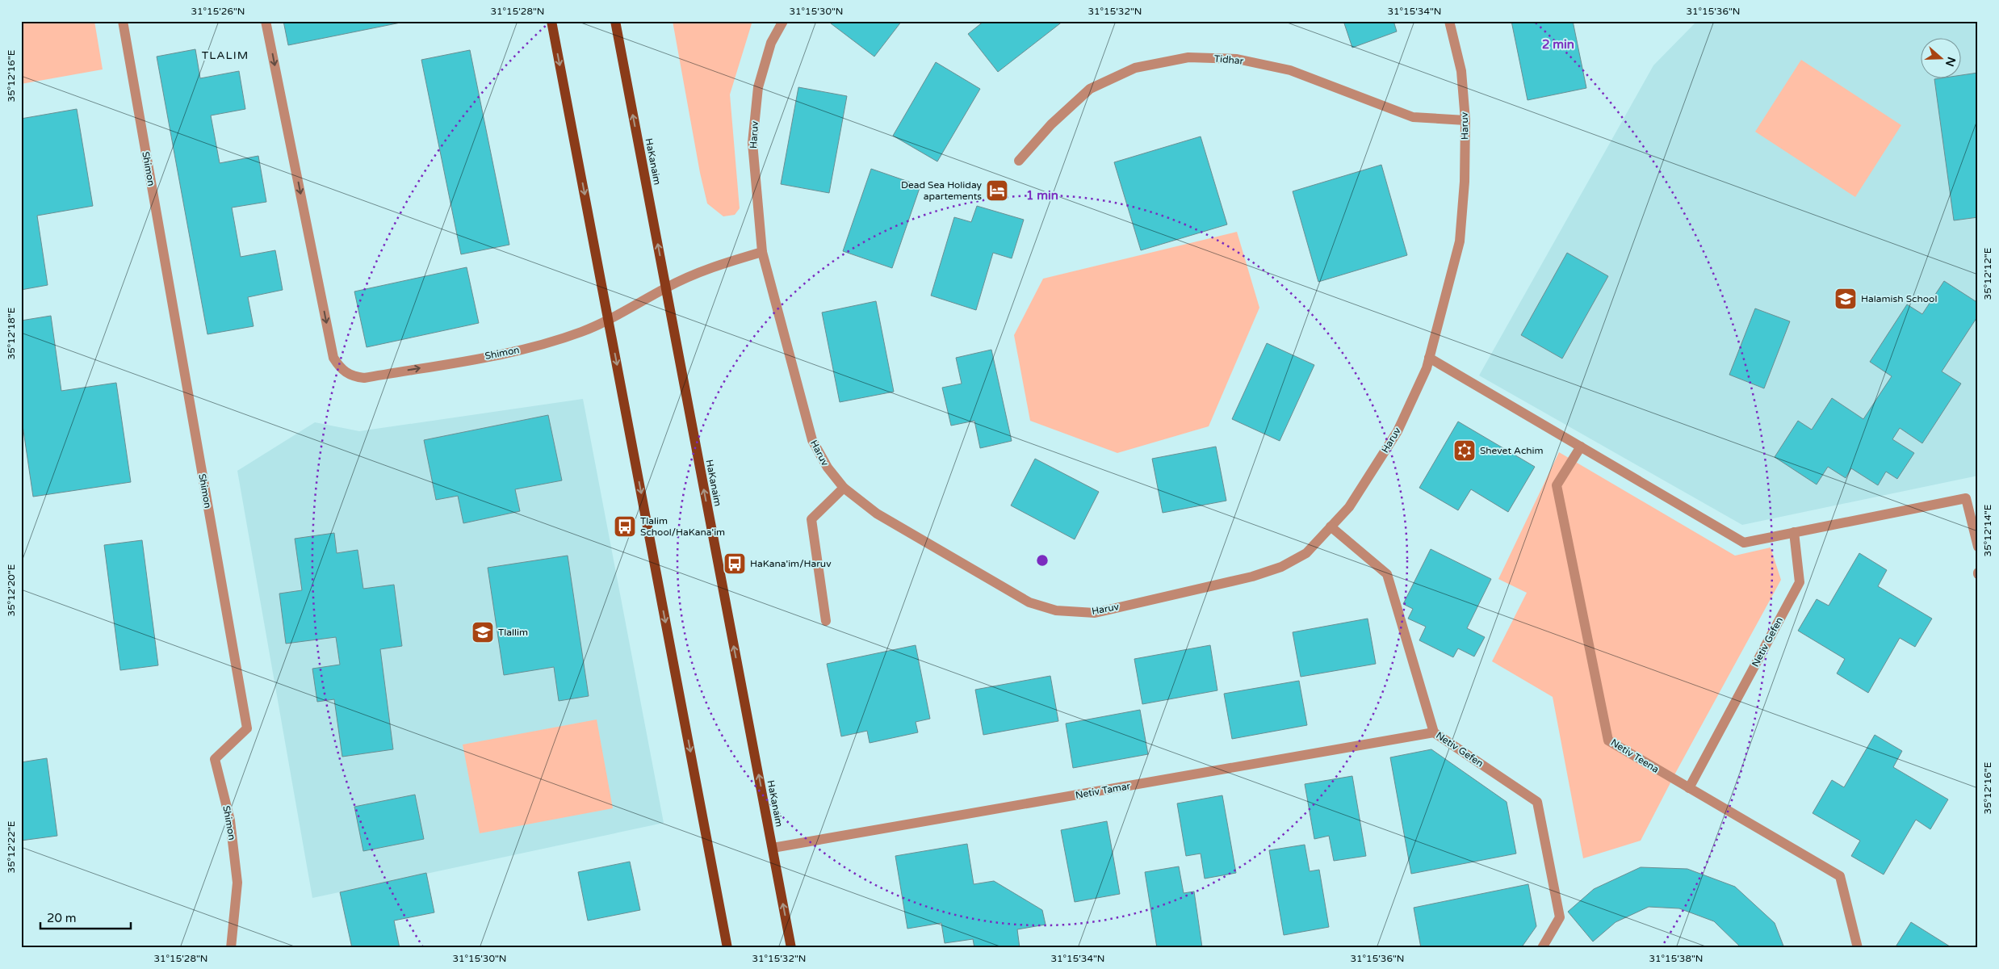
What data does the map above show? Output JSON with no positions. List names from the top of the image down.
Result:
{
  "streets": {
    "main road": ["HaKanaim"],
    "street": [
      "Tidhar",
      "Haruv",
      "Shimon",
      "Netiv Gefen",
      "Netiv Teena",
      "Netiv Tamar"
    ]
  },
  "crossings": [
    ["Tidhar", "Haruv"],
    ["Haruv", "Shimon"],
    ["Haruv", "Netiv Gefen"],
    ["HaKanaim", "Shimon"],
    ["HaKanaim", "Netiv Tamar"],
    ["Netiv Gefen", "Netiv Teena"],
    ["Netiv Gefen", "Netiv Tamar"]
  ],
  "districts": ["TLALIM"],
  "places": {
    "hotel": ["Dead Sea Holiday apartements"],
    "school or university": ["Halamish School", "Tlallim"],
    "synagogue": ["Shevet Achim"],
    "bus stop": ["Tlalim School/HaKana'im", "HaKana'im/Haruv"]
  },
  "scale_bar": "20 m",
  "north": "right",
  "coordinates": [
    "31°15'26\"N",
    "31°15'28\"N",
    "31°15'30\"N",
    "31°15'32\"N",
    "31°15'34\"N",
    "31°15'36\"N",
    "35°12'16\"E",
    "35°12'12\"E",
    "35°12'18\"E",
    "35°12'14\"E",
    "35°12'20\"E",
    "35°12'22\"E",
    "31°15'38\"N"
  ],
  "rings": ["2 min", "1 min"]
}
